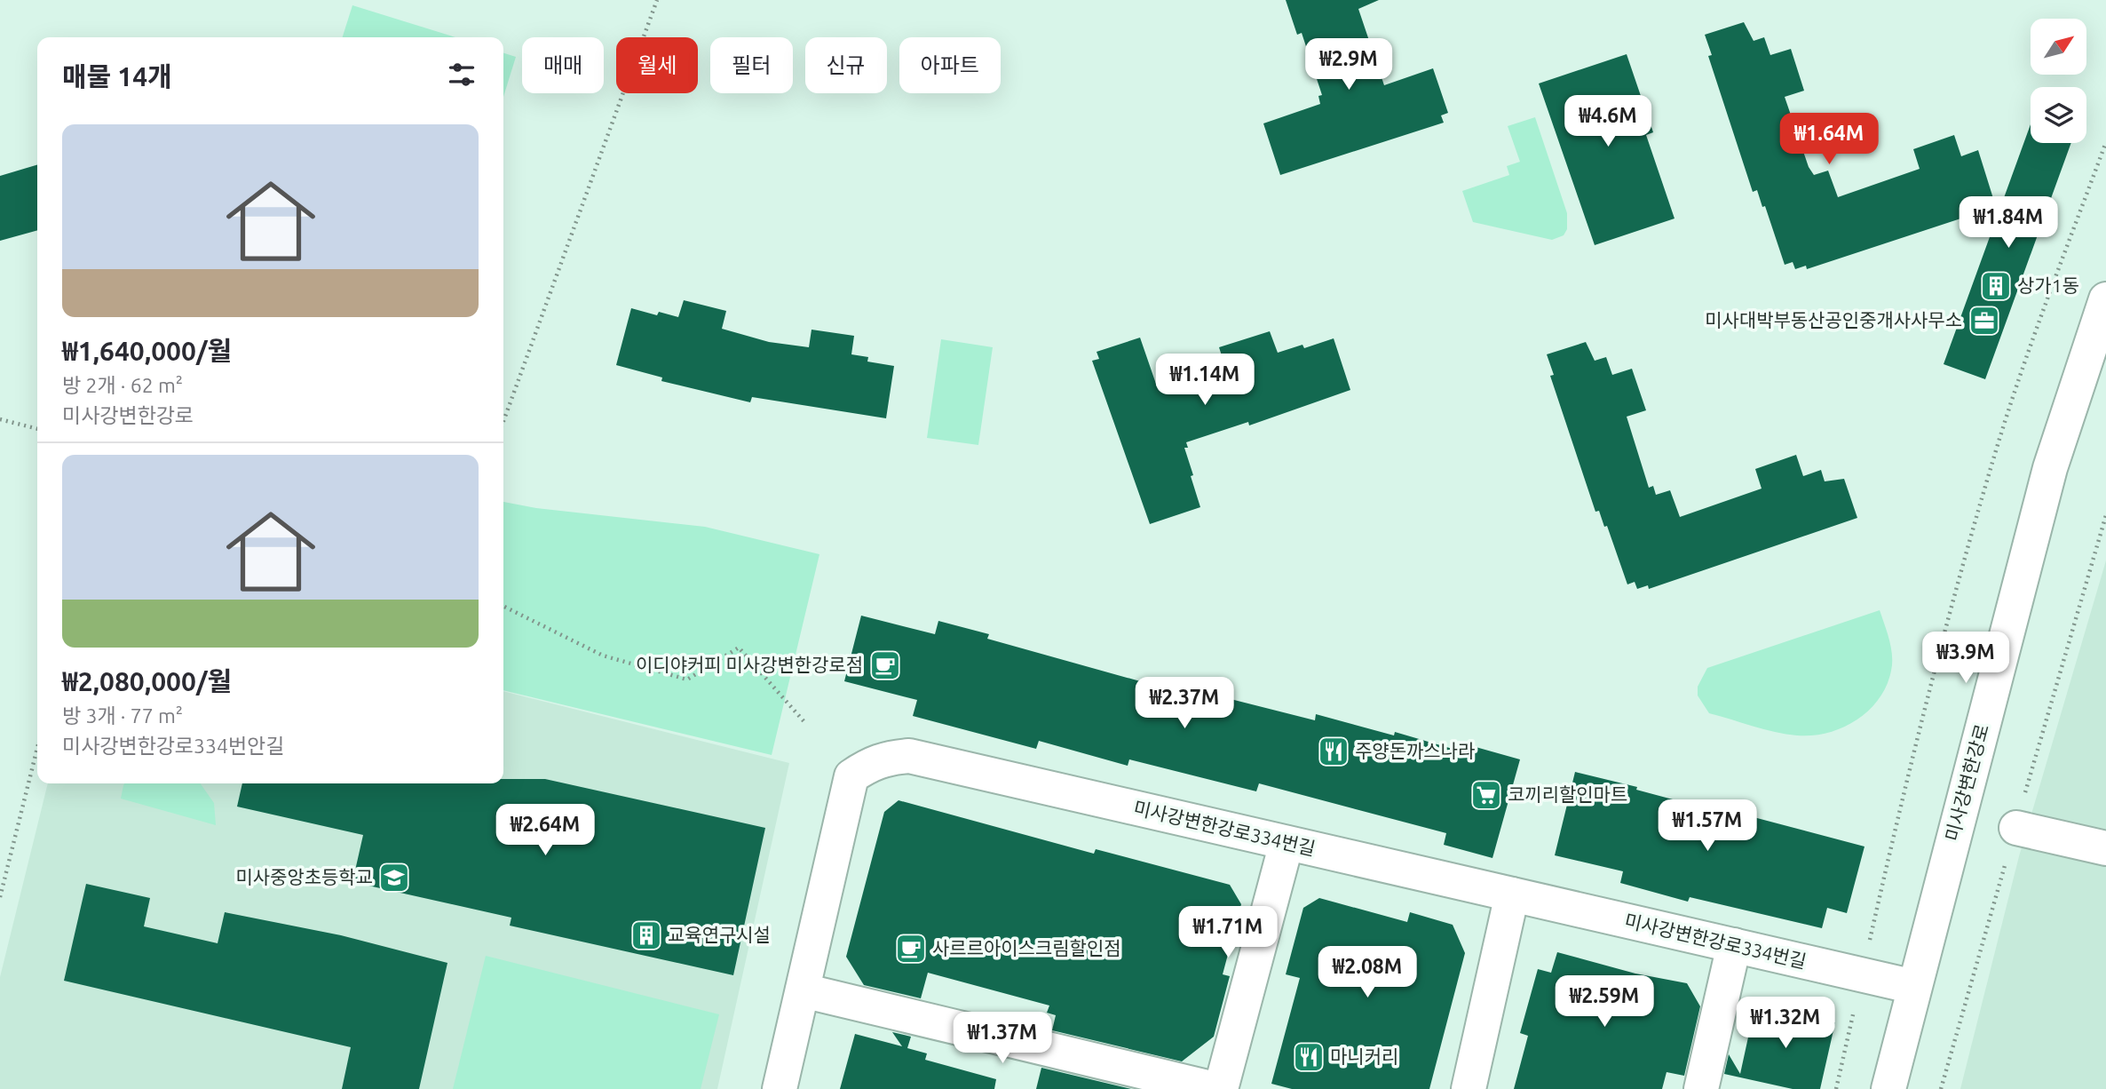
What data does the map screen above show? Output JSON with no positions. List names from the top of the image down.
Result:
{
  "streets": {
    "street": ["미사강변한강로", "미사강변한강로334번길"]
  },
  "crossings": [
    ["미사강변한강로", "미사강변한강로334번길"]
  ],
  "places": {
    "building": ["상가1동", "교육연구시설"],
    "office": ["미사대박부동산공인중개사사무소"],
    "cafe": ["이디야커피 미사강변한강로점", "사르르아이스크림할인점"],
    "restaurant": ["주양돈까스나라", "마니커리"],
    "supermarket": ["코끼리할인마트"],
    "school or university": ["미사중앙초등학교"]
  },
  "north": "top right",
  "page": {
    "chip": [
      "매매",
      "월세",
      "필터",
      "신규",
      "아파트"
    ],
    "heading": "매물 14개",
    "price": [
      "₩2.9M",
      "₩4.6M",
      "₩1.64M",
      "₩1.84M",
      "₩1.14M",
      "₩3.9M",
      "₩2.37M",
      "₩1.57M",
      "₩2.64M",
      "₩1.71M",
      "₩2.08M",
      "₩2.59M",
      "₩1.32M",
      "₩1.37M"
    ],
    "list": [
      {
        "name": "₩1,640,000/월",
        "note": "방 2개 · 62 m² · 미사강변한강로"
      },
      {
        "name": "₩2,080,000/월",
        "note": "방 3개 · 77 m² · 미사강변한강로334번안길"
      }
    ]
  }
}
